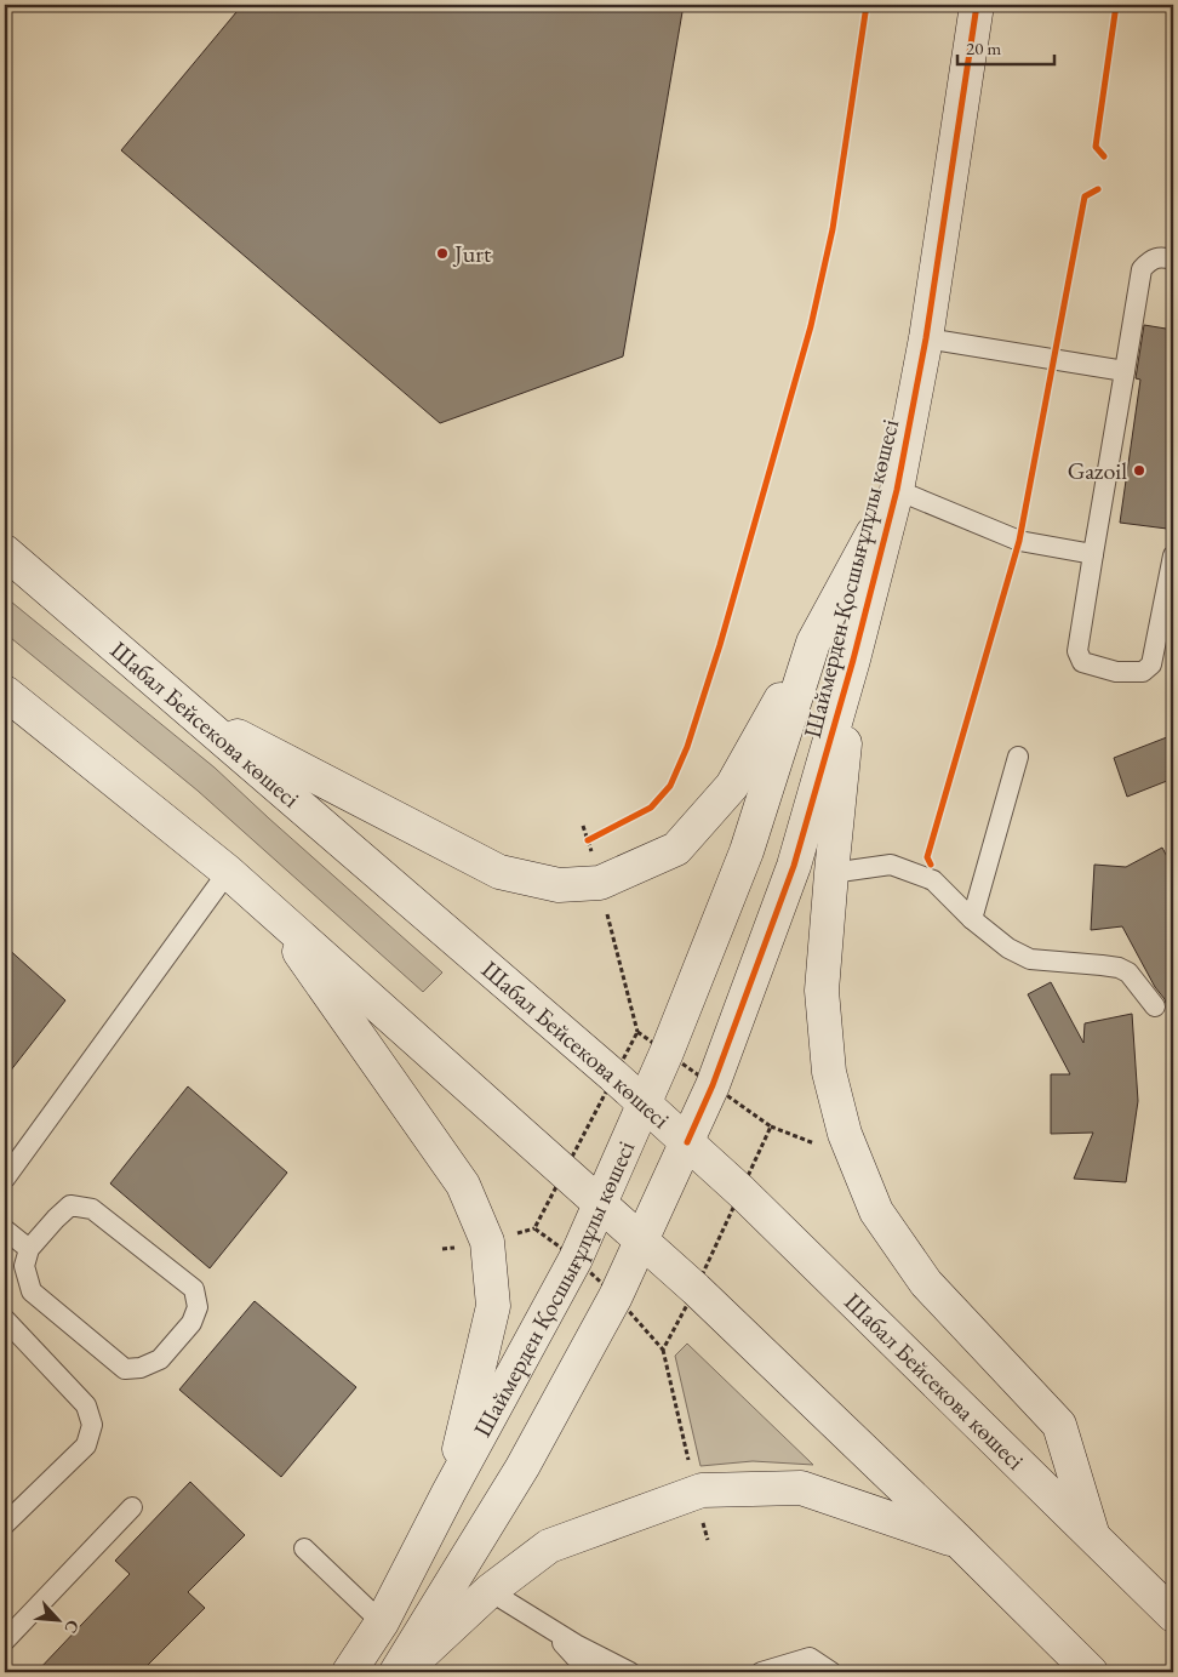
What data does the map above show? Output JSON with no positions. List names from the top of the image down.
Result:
{
  "streets": {
    "main road": ["Шаймерден Қосшығұлұлы көшесі", "Шабал Бейсекова көшесі"]
  },
  "crossings": [
    ["Шаймерден Қосшығұлұлы көшесі", "Шабал Бейсекова көшесі"]
  ],
  "places": ["Jurt", "Gazoil"],
  "scale_bar": "20 m",
  "north": "bottom right"
}
